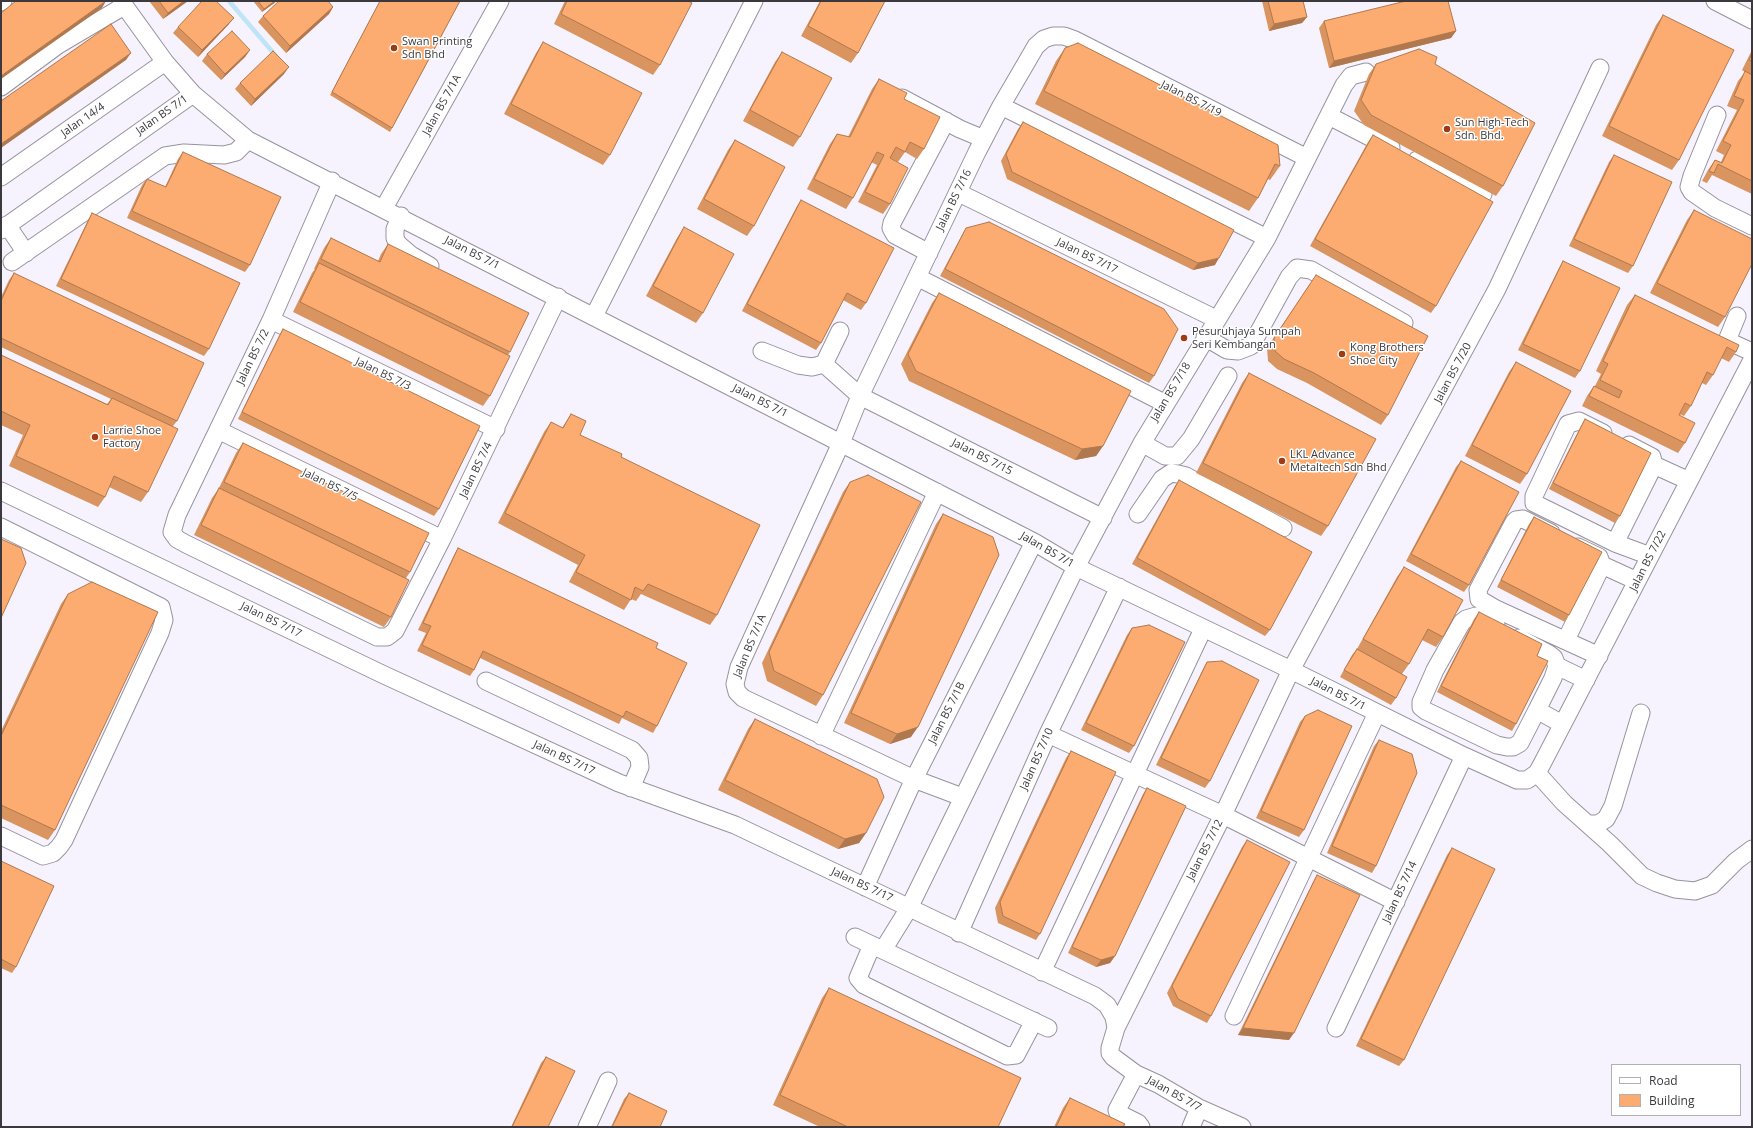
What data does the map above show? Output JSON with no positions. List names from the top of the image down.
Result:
{
  "streets": {
    "street": [
      "Jalan BS 7/19",
      "Jalan BS 7/1A",
      "Jalan BS 7/1",
      "Jalan 14/4",
      "Jalan BS 7/16",
      "Jalan BS 7/17",
      "Jalan BS 7/2",
      "Jalan BS 7/20",
      "Jalan BS 7/3",
      "Jalan BS 7/18",
      "Jalan BS 7/15",
      "Jalan BS 7/4",
      "Jalan BS 7/5",
      "Jalan BS 7/22",
      "Jalan BS 7/1B",
      "Jalan BS 7/10",
      "Jalan BS 7/12",
      "Jalan BS 7/14",
      "Jalan BS 7/7"
    ]
  },
  "crossings": [
    ["Jalan BS 7/19", "Jalan BS 7/16"],
    ["Jalan BS 7/19", "Jalan BS 7/18"],
    ["Jalan BS 7/1A", "Jalan BS 7/1"],
    ["Jalan BS 7/1A", "Jalan BS 7/16"],
    ["Jalan BS 7/1A", "Jalan BS 7/15"],
    ["Jalan BS 7/1A", "Jalan BS 7/1B"],
    ["Jalan BS 7/1", "Jalan BS 7/2"],
    ["Jalan BS 7/1", "Jalan BS 7/20"],
    ["Jalan BS 7/1", "Jalan BS 7/18"],
    ["Jalan BS 7/1", "Jalan BS 7/4"],
    ["Jalan BS 7/1", "Jalan BS 7/22"],
    ["Jalan BS 7/1", "Jalan BS 7/1B"],
    ["Jalan BS 7/1", "Jalan BS 7/10"],
    ["Jalan BS 7/1", "Jalan BS 7/12"],
    ["Jalan BS 7/1", "Jalan BS 7/14"],
    ["Jalan BS 7/16", "Jalan BS 7/17"],
    ["Jalan BS 7/16", "Jalan BS 7/15"],
    ["Jalan BS 7/17", "Jalan BS 7/18"],
    ["Jalan BS 7/17", "Jalan BS 7/1B"],
    ["Jalan BS 7/17", "Jalan BS 7/10"],
    ["Jalan BS 7/17", "Jalan BS 7/12"],
    ["Jalan BS 7/2", "Jalan BS 7/3"],
    ["Jalan BS 7/2", "Jalan BS 7/4"],
    ["Jalan BS 7/2", "Jalan BS 7/5"],
    ["Jalan BS 7/20", "Jalan BS 7/12"],
    ["Jalan BS 7/3", "Jalan BS 7/4"],
    ["Jalan BS 7/18", "Jalan BS 7/15"],
    ["Jalan BS 7/4", "Jalan BS 7/5"],
    ["Jalan BS 7/12", "Jalan BS 7/7"]
  ],
  "places": [
    "Swan Printing Sdn Bhd",
    "Sun High-Tech Sdn. Bhd.",
    "Pesuruhjaya Sumpah Seri Kembangan",
    "Kong Brothers Shoe City",
    "Larrie Shoe Factory",
    "LKL Advance Metaltech Sdn Bhd"
  ],
  "legend": ["Road", "Building"]
}
